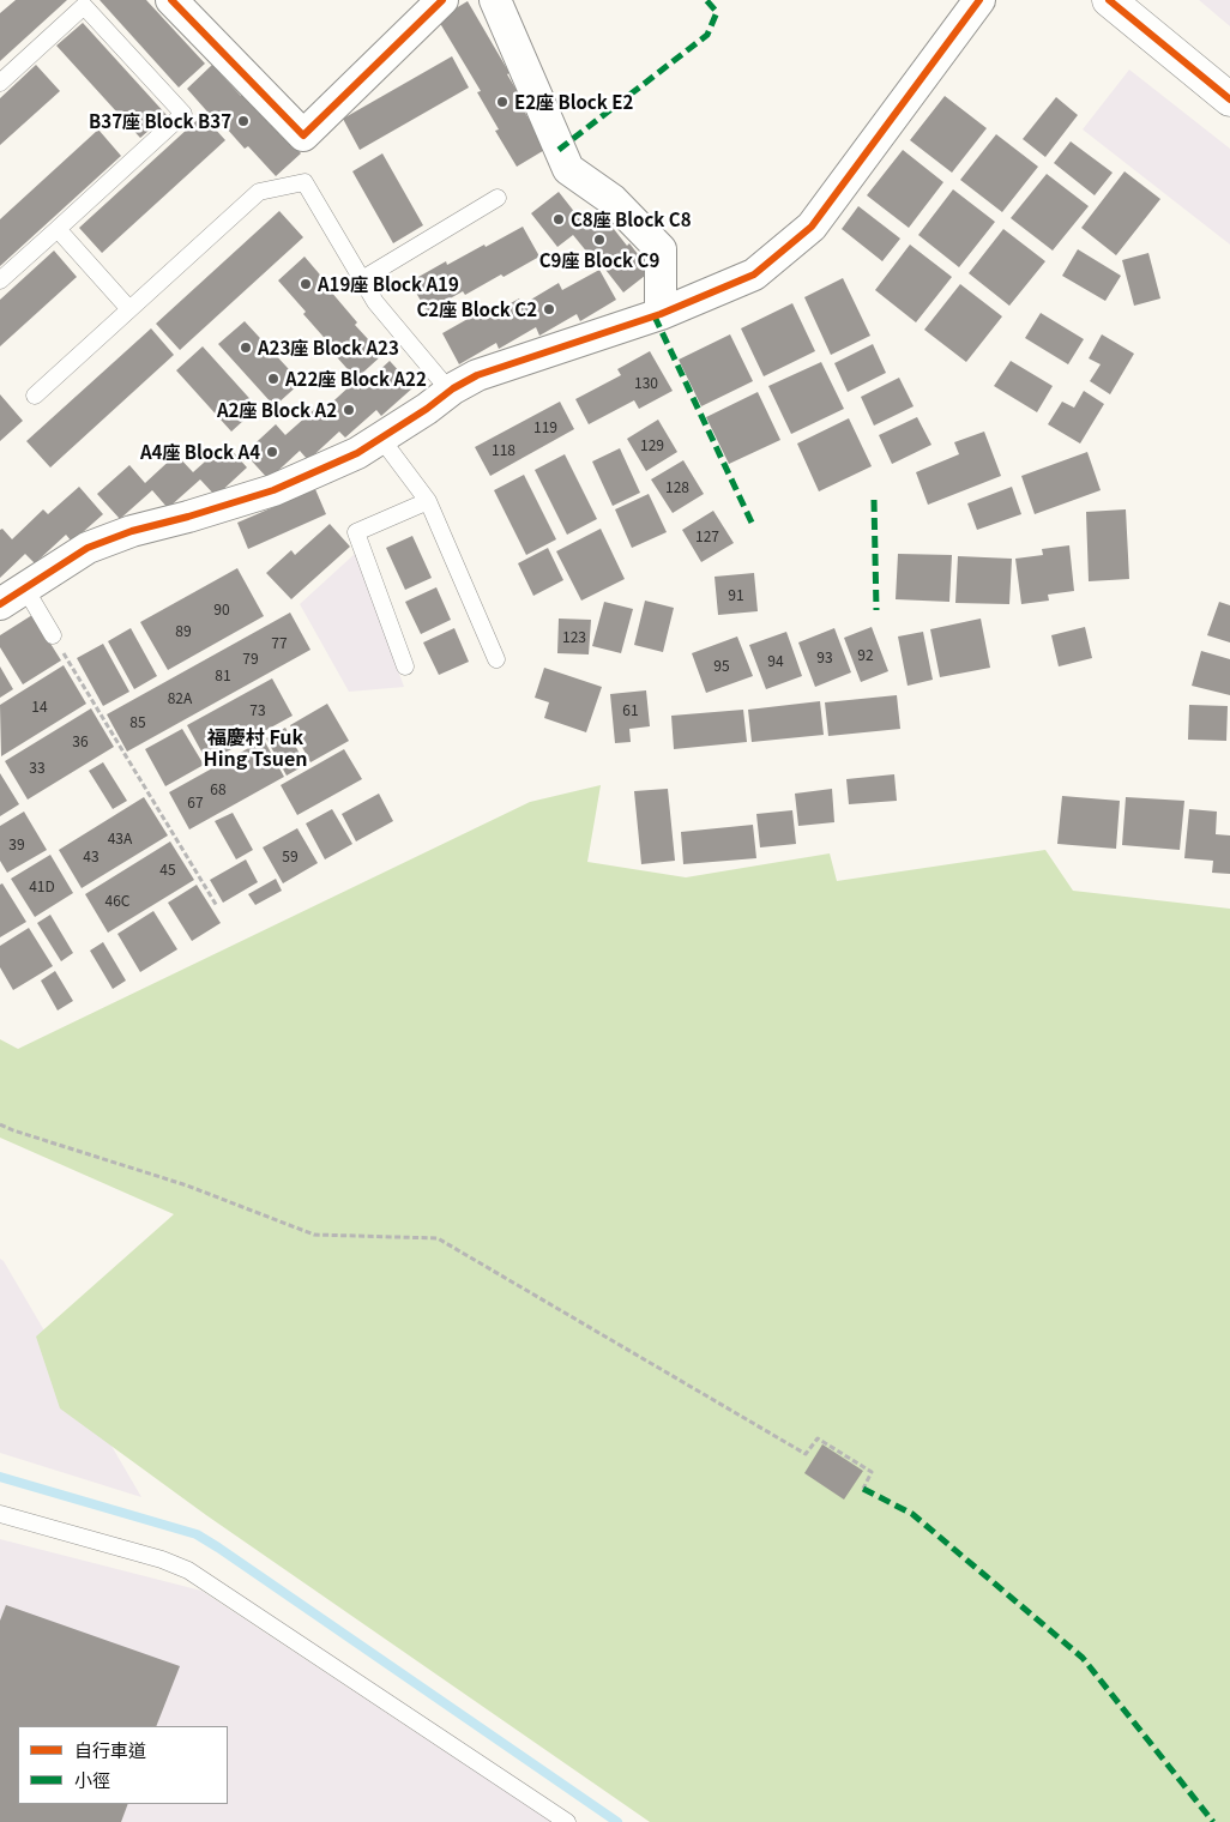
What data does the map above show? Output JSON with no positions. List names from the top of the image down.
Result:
{
  "districts": ["福慶村 Fuk Hing Tsuen"],
  "places": [
    "E2座 Block E2",
    "B37座 Block B37",
    "C8座 Block C8",
    "C9座 Block C9",
    "A19座 Block A19",
    "C2座 Block C2",
    "A23座 Block A23",
    "A22座 Block A22",
    "A2座 Block A2",
    "A4座 Block A4"
  ],
  "house_numbers": [
    "130",
    "119",
    "129",
    "118",
    "128",
    "127",
    "91",
    "90",
    "89",
    "123",
    "77",
    "92",
    "93",
    "79",
    "94",
    "95",
    "81",
    "82A",
    "14",
    "73",
    "61",
    "85",
    "36",
    "33",
    "68",
    "67",
    "43A",
    "39",
    "43",
    "59",
    "45",
    "41D",
    "46C"
  ],
  "legend": ["自行車道", "小徑"]
}
